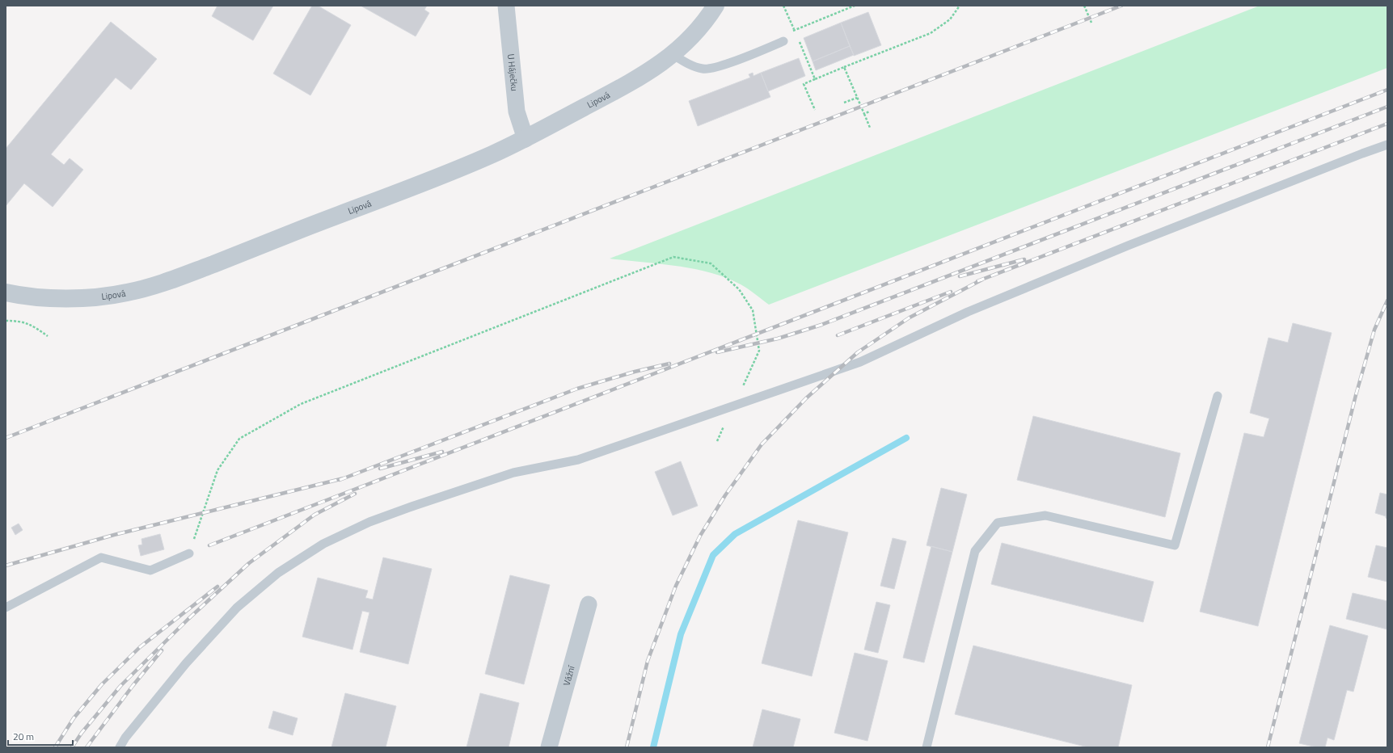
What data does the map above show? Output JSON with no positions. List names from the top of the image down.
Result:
{
  "streets": {
    "street": ["U Háječku", "Lipová", "Vážní"]
  },
  "crossings": [
    ["U Háječku", "Lipová"]
  ],
  "scale_bar": "20 m"
}
